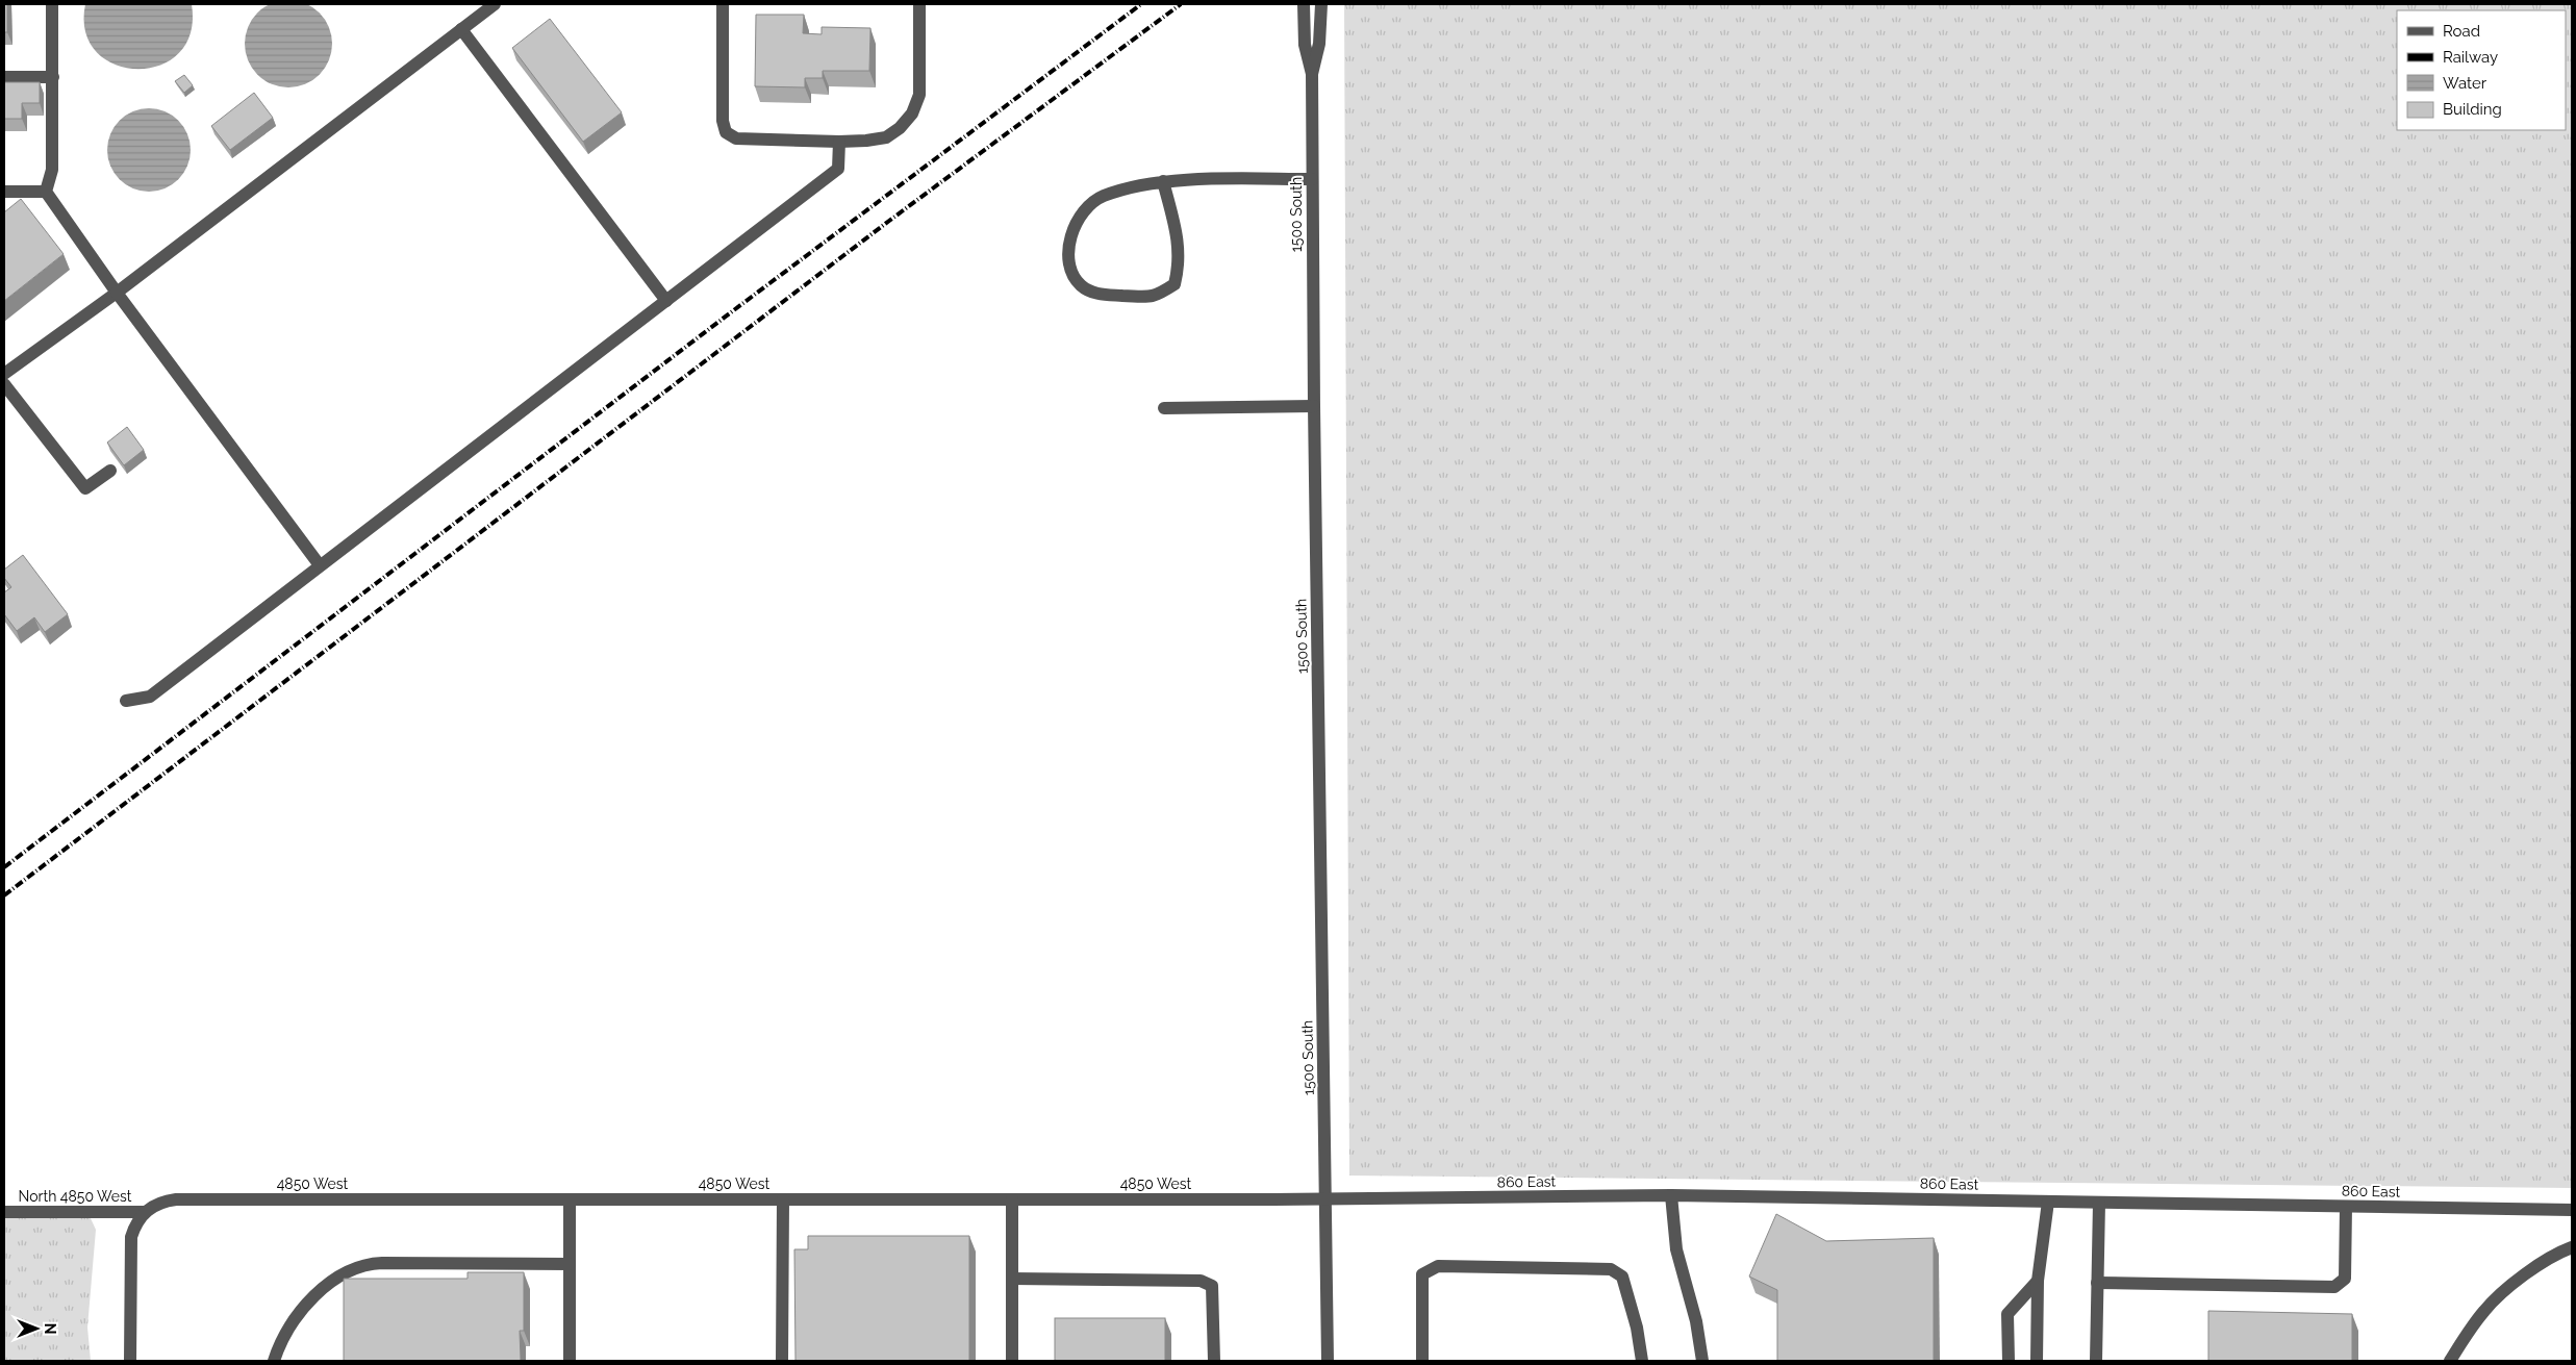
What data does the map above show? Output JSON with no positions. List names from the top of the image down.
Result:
{
  "streets": {
    "street": [
      "1500 South",
      "860 East",
      "4850 West",
      "North 4850 West"
    ]
  },
  "crossings": [
    ["1500 South", "860 East"],
    ["1500 South", "4850 West"],
    ["860 East", "4850 West"],
    ["4850 West", "North 4850 West"]
  ],
  "legend": [
    "Road",
    "Railway",
    "Water",
    "Building"
  ],
  "north": "right"
}
